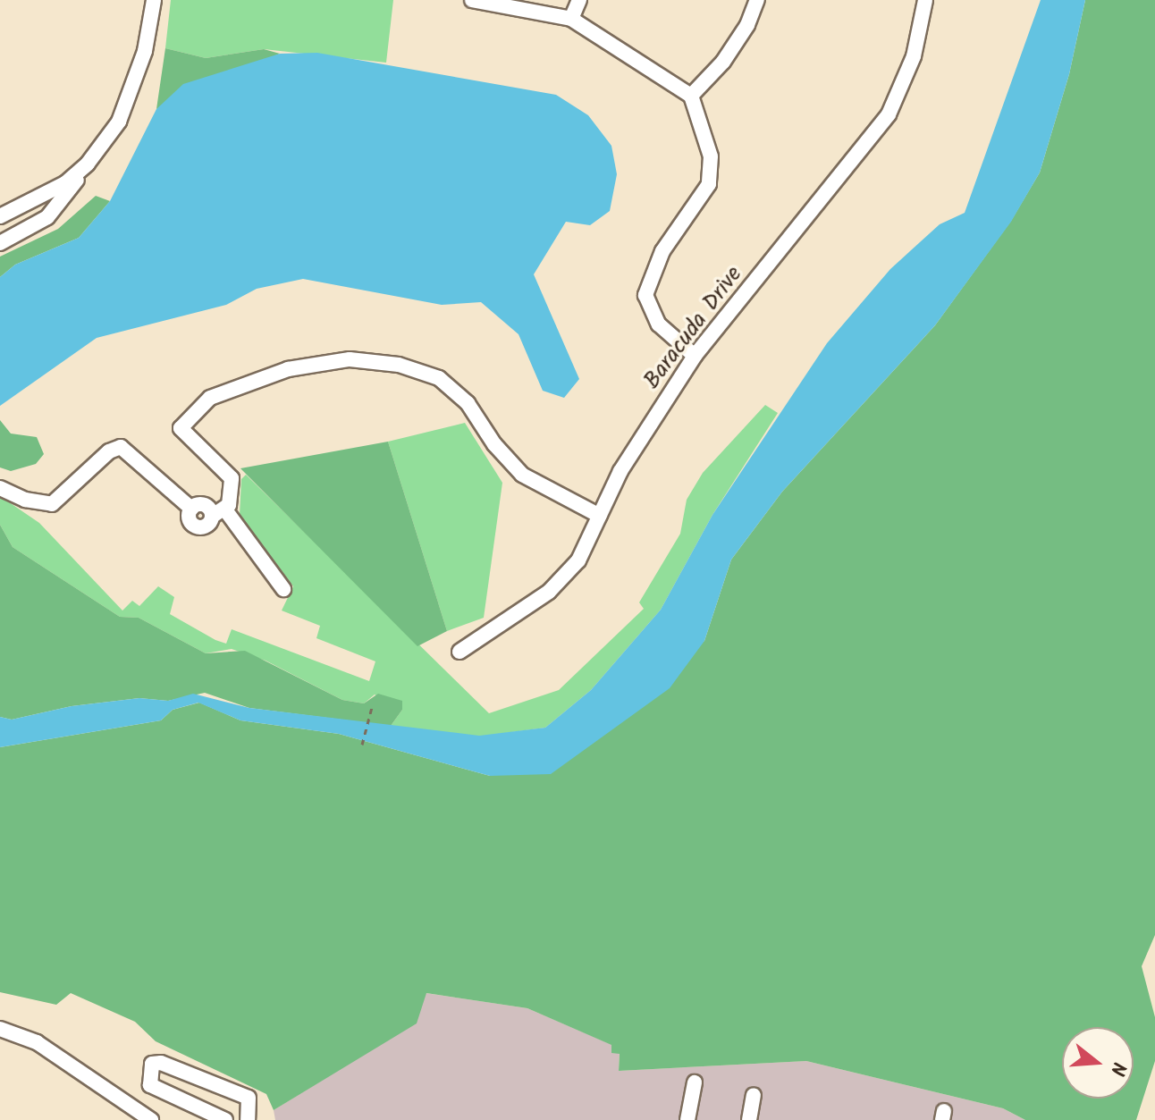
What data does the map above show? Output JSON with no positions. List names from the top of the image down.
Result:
{
  "streets": {
    "street": ["Baracuda Drive"]
  },
  "north": "right"
}
